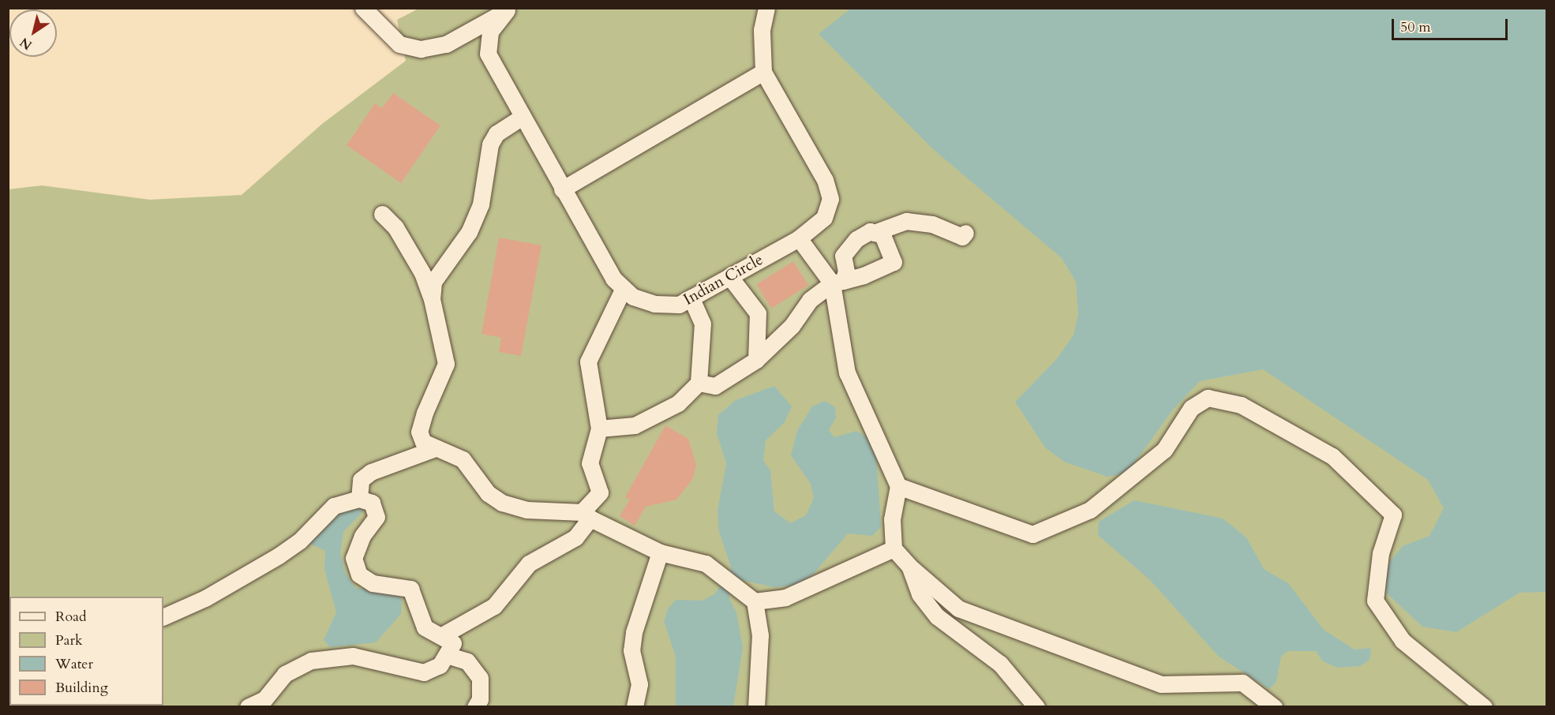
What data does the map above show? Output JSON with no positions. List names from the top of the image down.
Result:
{
  "streets": {
    "lane": ["Indian Circle"]
  },
  "legend": [
    "Road",
    "Park",
    "Water",
    "Building"
  ],
  "scale_bar": "50 m",
  "north": "bottom left"
}
